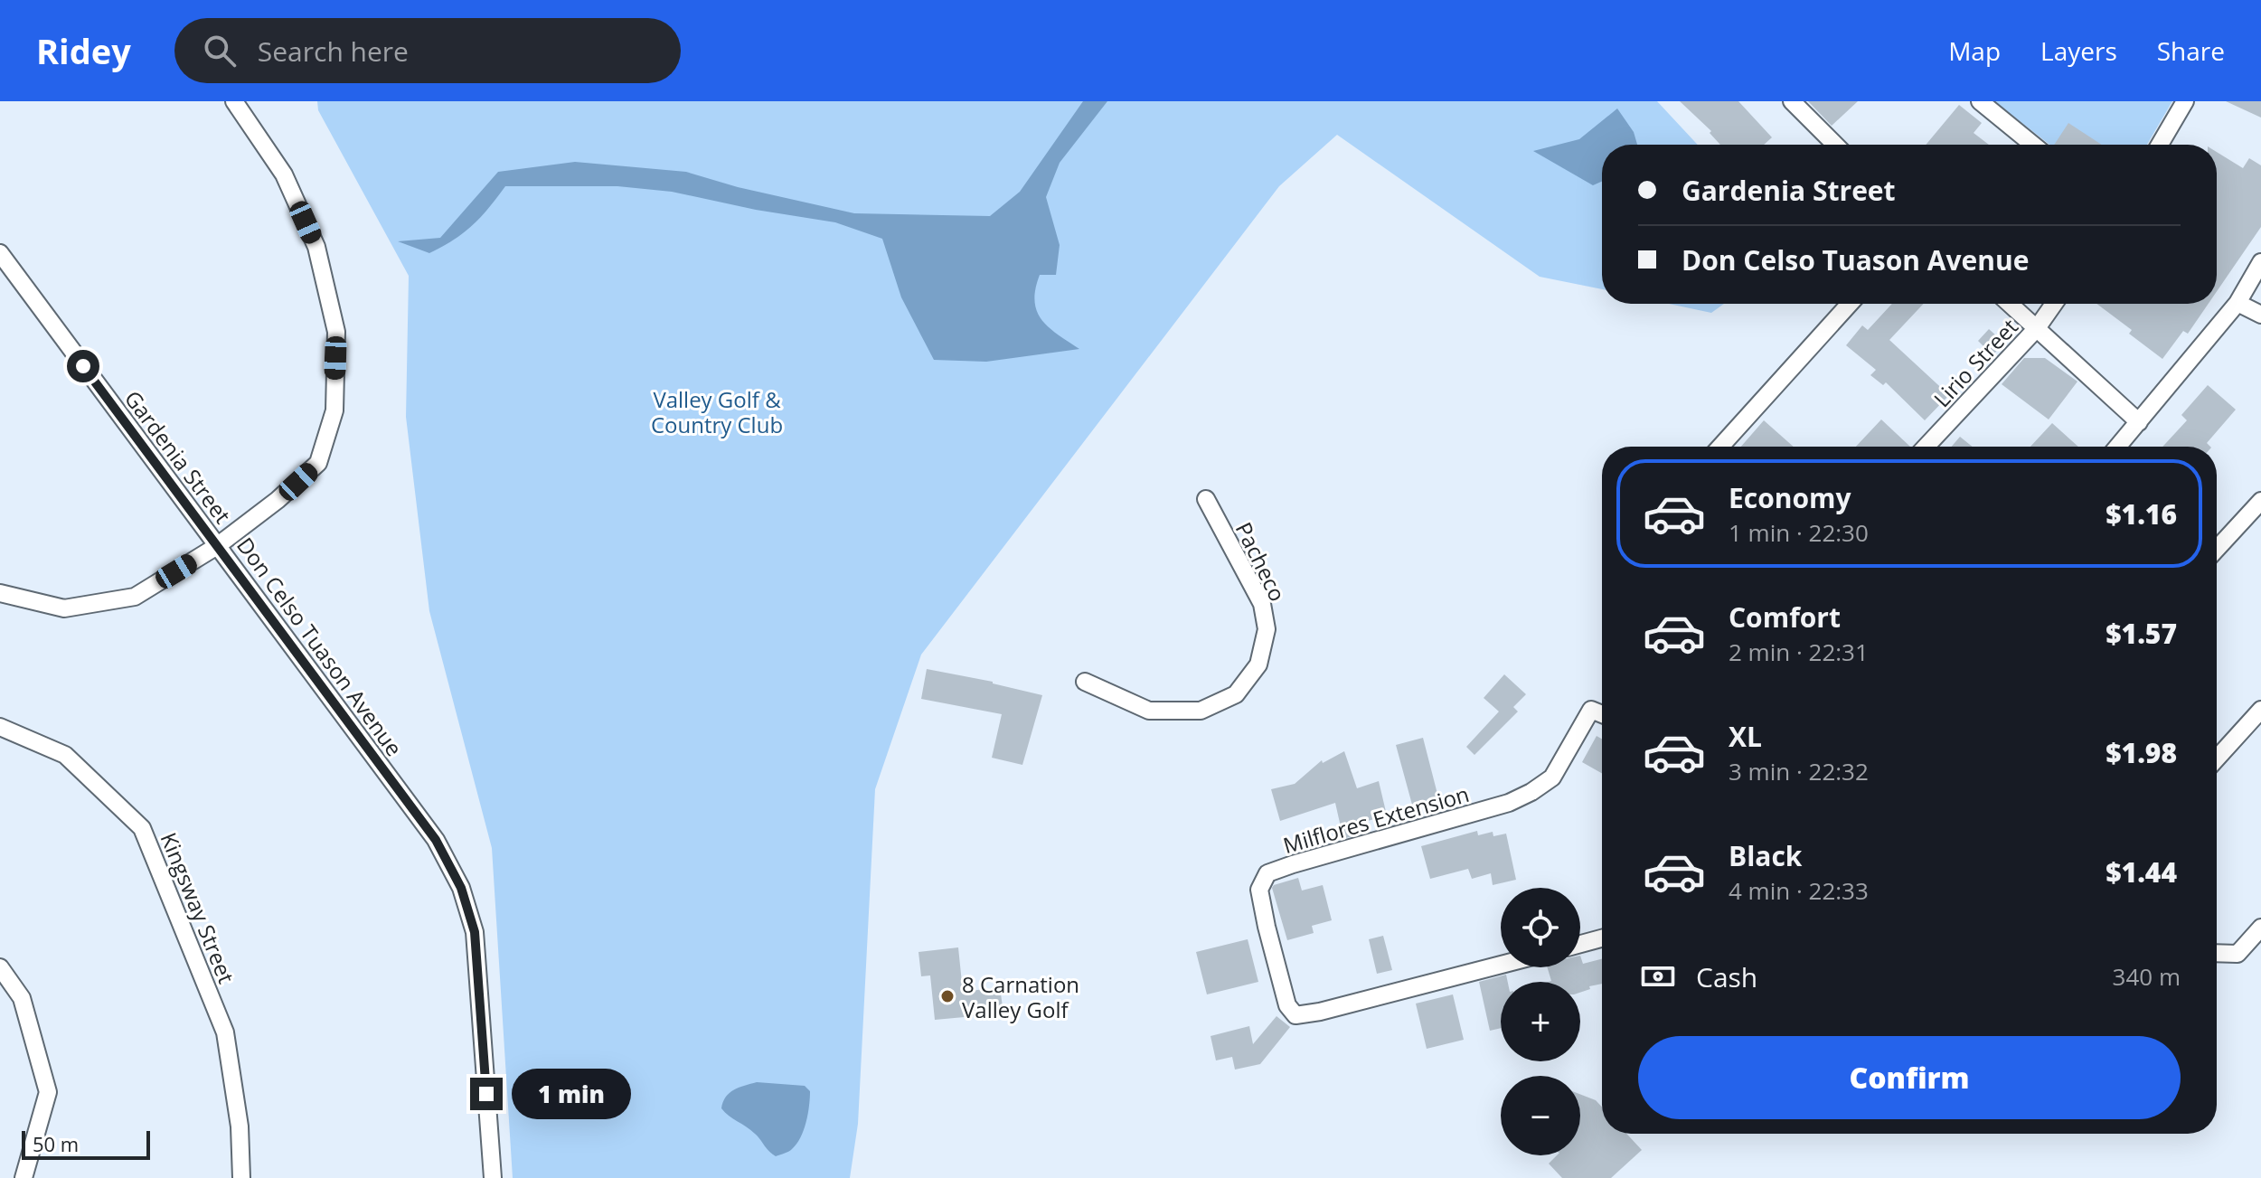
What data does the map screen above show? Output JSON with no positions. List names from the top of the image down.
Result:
{
  "streets": {
    "street": [
      "Lirio Street",
      "Gardenia Street",
      "Pacheco",
      "Don Celso Tuason Avenue",
      "Milflores Extension",
      "Kingsway Street"
    ]
  },
  "crossings": [
    ["Gardenia Street", "Don Celso Tuason Avenue"]
  ],
  "parks": ["Valley Golf & Country Club"],
  "places": ["8 Carnation Valley Golf"],
  "scale_bar": "50 m",
  "page": {
    "header": "Ridey",
    "search": "Search here",
    "nav": ["Map", "Layers", "Share"],
    "banner": ["Gardenia Street", "Don Celso Tuason Avenue"],
    "list": [
      {
        "name": "Economy",
        "note": "1 min · 22:30",
        "value": "$1.16"
      },
      {
        "name": "Comfort",
        "note": "2 min · 22:31",
        "value": "$1.57"
      },
      {
        "name": "XL",
        "note": "3 min · 22:32",
        "value": "$1.98"
      },
      {
        "name": "Black",
        "note": "4 min · 22:33",
        "value": "$1.44"
      }
    ],
    "map_buttons": ["+", "−"],
    "pay": ["Cash", "340 m"],
    "buttons": "Confirm",
    "bubble": "1 min",
    "scale": "50 m"
  }
}
